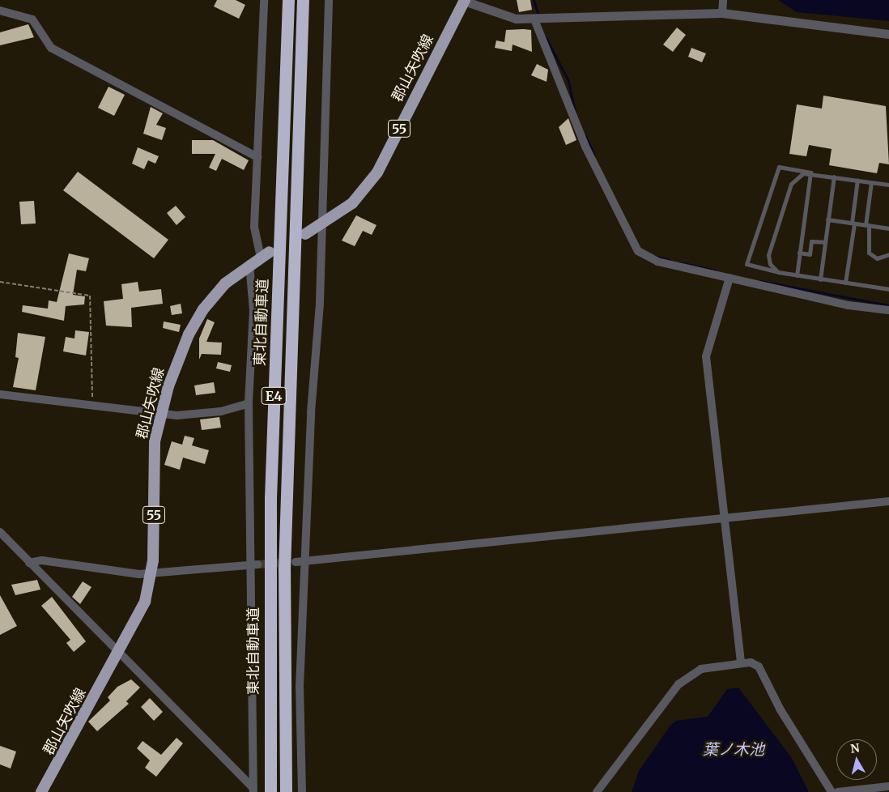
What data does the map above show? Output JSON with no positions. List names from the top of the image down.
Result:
{
  "streets": {
    "highway": ["東北自動車道", "E4"],
    "main road": ["郡山矢吹線", "55"]
  },
  "water": ["葉ノ木池"],
  "north": "top"
}
